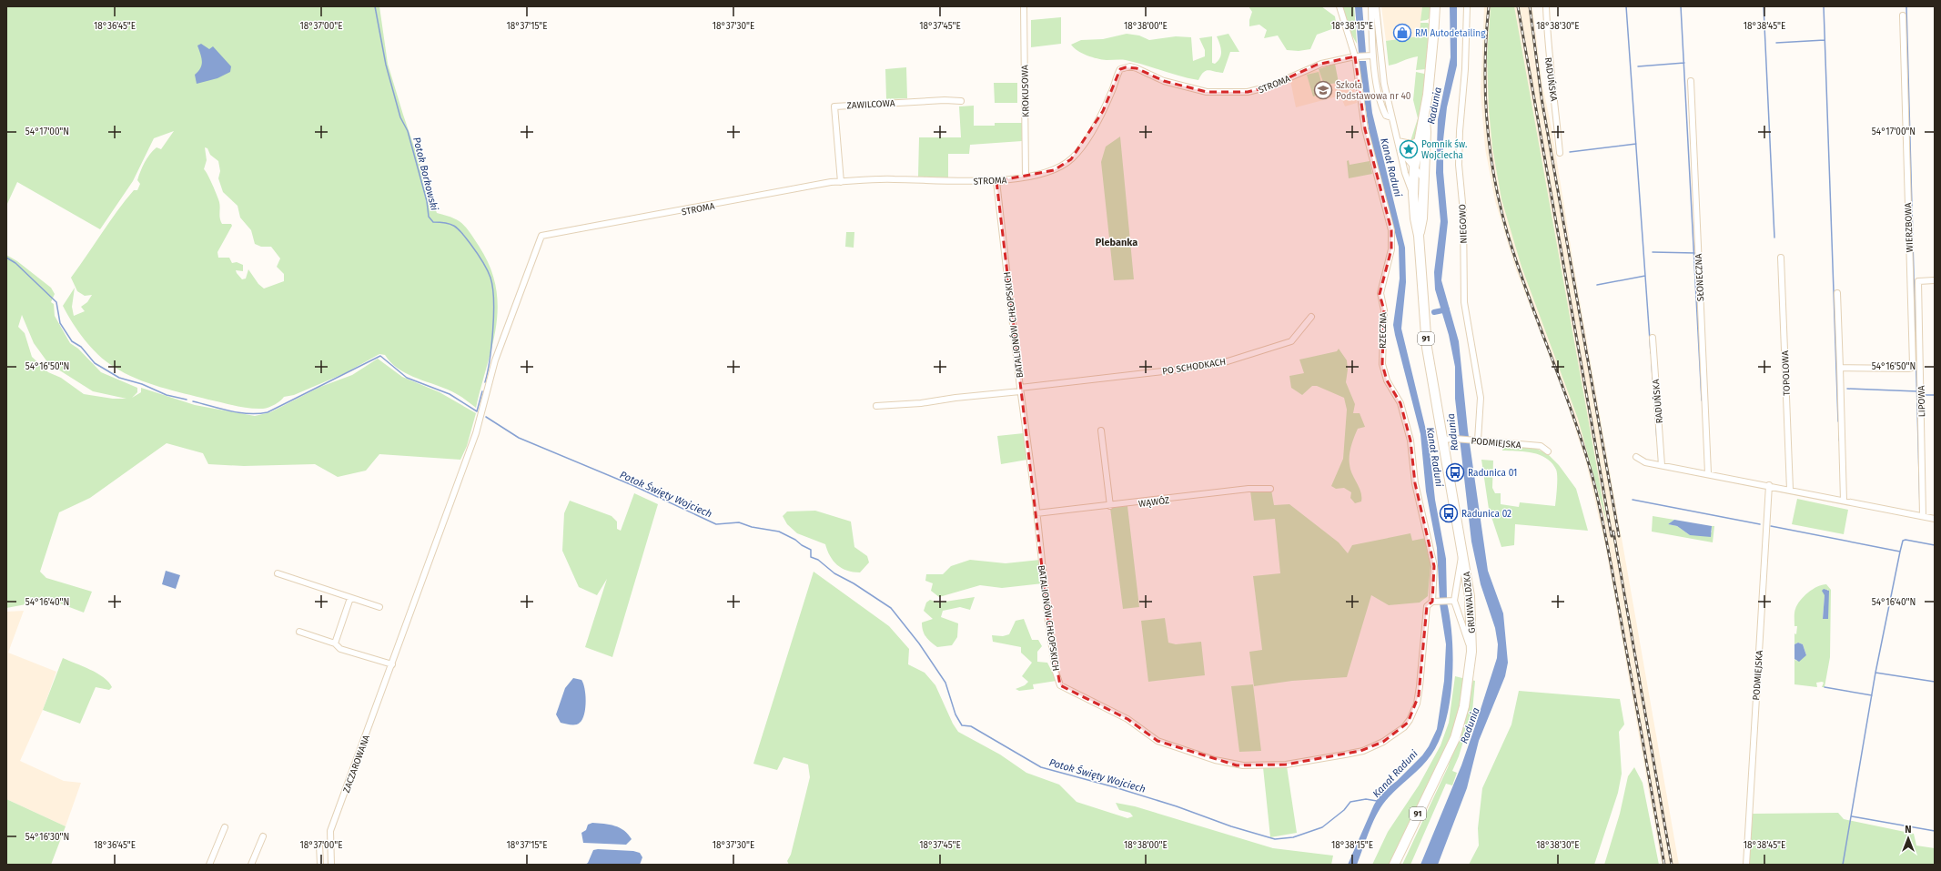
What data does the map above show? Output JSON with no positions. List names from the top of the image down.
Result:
{
  "streets": {
    "main road": ["91", "GRUNWALDZKA"],
    "street": [
      "RADUŃSKA",
      "STROMA",
      "KROKUSOWA",
      "ZAWILCOWA",
      "NIEGOWO",
      "WIERZBOWA",
      "SŁONECZNA",
      "BATALIONÓW CHŁOPSKICH",
      "RZECZNA",
      "PO SCHODKACH",
      "TOPOLOWA",
      "LIPOWA",
      "PODMIEJSKA",
      "WĄWÓZ",
      "ZACZAROWANA"
    ]
  },
  "crossings": [
    ["STROMA", "KROKUSOWA"],
    ["STROMA", "ZAWILCOWA"],
    ["STROMA", "BATALIONÓW CHŁOPSKICH"],
    ["STROMA", "RZECZNA"],
    ["STROMA", "ZACZAROWANA"],
    ["NIEGOWO", "PODMIEJSKA"],
    ["BATALIONÓW CHŁOPSKICH", "RZECZNA"],
    ["BATALIONÓW CHŁOPSKICH", "PO SCHODKACH"],
    ["BATALIONÓW CHŁOPSKICH", "WĄWÓZ"],
    ["91", "PODMIEJSKA"],
    ["91", "GRUNWALDZKA"],
    ["PODMIEJSKA", "GRUNWALDZKA"]
  ],
  "districts": ["Plebanka"],
  "water": [
    "Radunia",
    "Kanał Raduni",
    "Potok Borkowski",
    "Potok Święty Wojciech"
  ],
  "places": {
    "shop": ["RM Autodetailing"],
    "school or university": ["Szkoła Podstawowa nr 40"],
    "place": ["Pomnik św. Wojciecha"],
    "bus stop": ["Radunica 01", "Radunica 02"]
  },
  "north": "top",
  "coordinates": [
    "18°36'45\"E",
    "18°37'00\"E",
    "18°37'15\"E",
    "18°37'30\"E",
    "18°37'45\"E",
    "18°38'00\"E",
    "18°38'15\"E",
    "18°38'30\"E",
    "18°38'45\"E",
    "54°17'00\"N",
    "54°16'50\"N",
    "54°16'40\"N",
    "54°16'30\"N"
  ]
}
